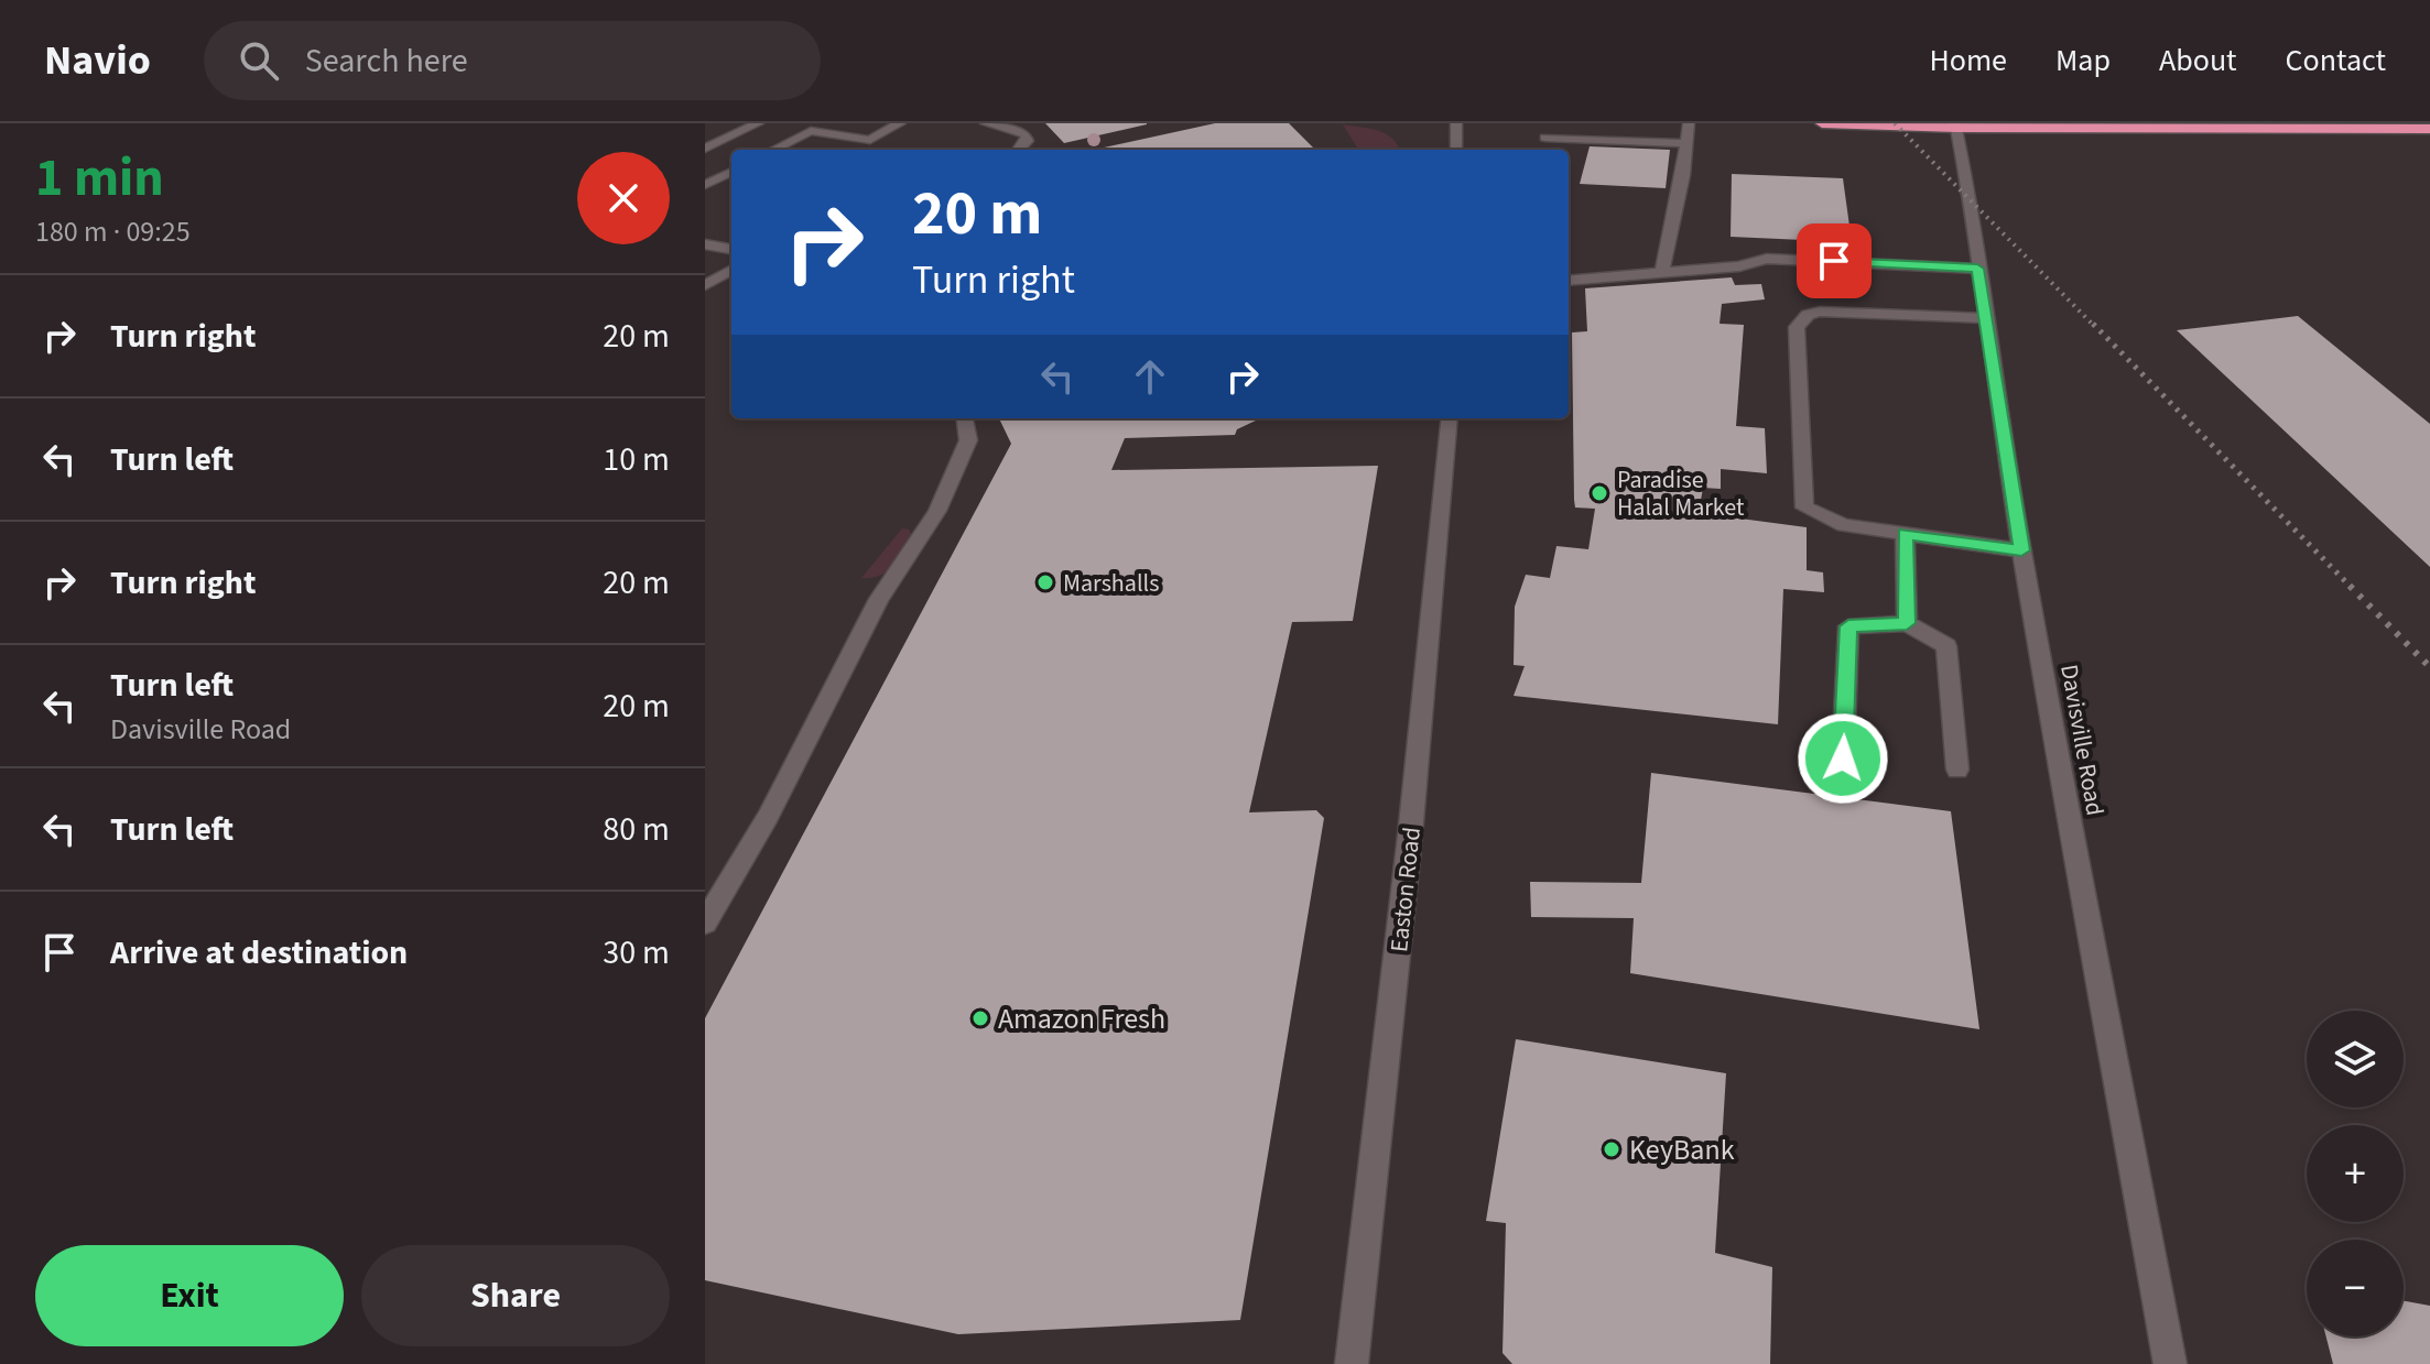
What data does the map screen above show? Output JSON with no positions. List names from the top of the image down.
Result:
{
  "streets": {
    "street": ["Davisville Road", "Easton Road"]
  },
  "places": [
    "Paradise Halal Market",
    "Marshalls",
    "Amazon Fresh",
    "KeyBank"
  ],
  "page": {
    "header": "Navio",
    "search": "Search here",
    "nav": [
      "Home",
      "Map",
      "About",
      "Contact"
    ],
    "heading": ["1 min", "180 m · 09:25"],
    "turn": ["20 m", "Turn right"],
    "list": [
      {
        "name": "Turn right",
        "value": "20 m"
      },
      {
        "name": "Turn left",
        "value": "10 m"
      },
      {
        "name": "Turn right",
        "value": "20 m"
      },
      {
        "name": "Turn left",
        "note": "Davisville Road",
        "value": "20 m"
      },
      {
        "name": "Turn left",
        "value": "80 m"
      },
      {
        "name": "Arrive at destination",
        "value": "30 m"
      }
    ],
    "map_buttons": ["+", "−"],
    "buttons": ["Exit", "Share"]
  }
}
